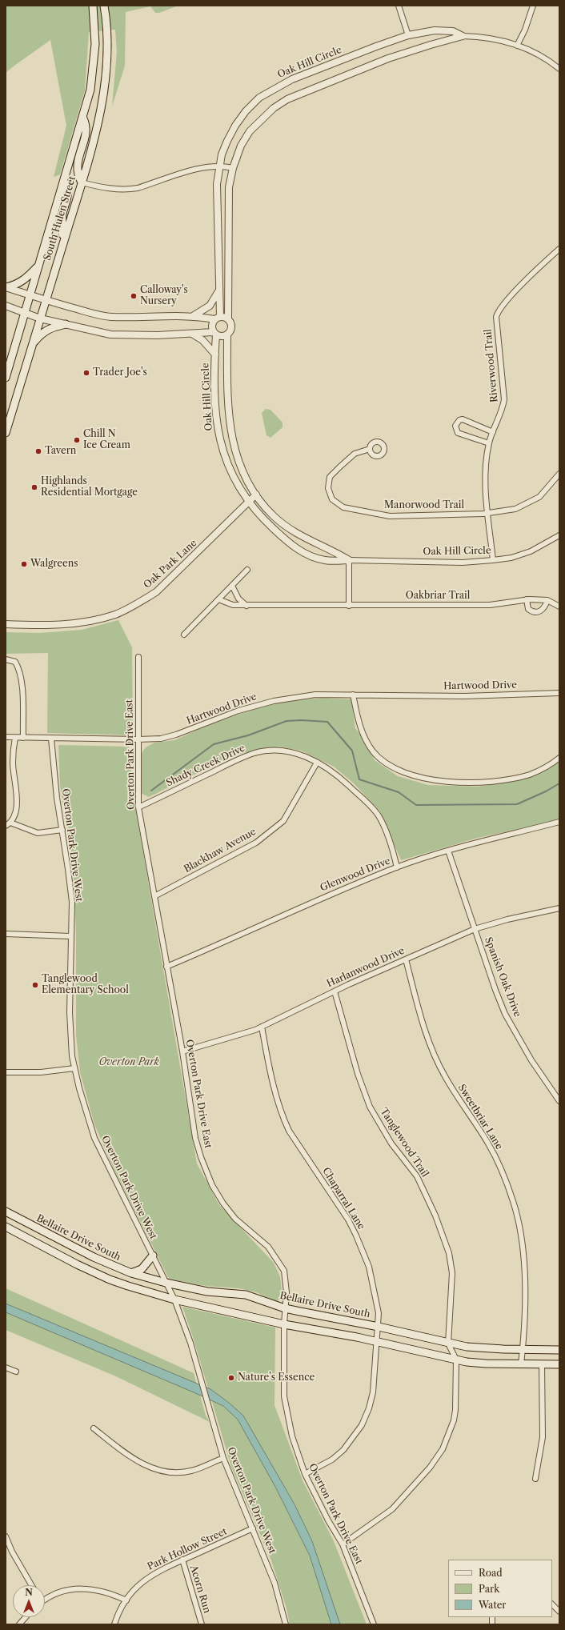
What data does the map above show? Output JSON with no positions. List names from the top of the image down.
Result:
{
  "streets": {
    "main road": ["South Hulen Street", "Bellaire Drive South"],
    "street": [
      "Oak Hill Circle",
      "Riverwood Trail",
      "Manorwood Trail",
      "Oak Park Lane",
      "Oakbriar Trail",
      "Hartwood Drive",
      "Overton Park Drive East",
      "Shady Creek Drive",
      "Overton Park Drive West",
      "Blackhaw Avenue",
      "Glenwood Drive",
      "Harlanwood Drive",
      "Spanish Oak Drive",
      "Sweetbriar Lane",
      "Tanglewood Trail",
      "Chaparral Lane",
      "Park Hollow Street",
      "Acorn Run"
    ]
  },
  "crossings": [
    ["Oak Hill Circle", "Riverwood Trail"],
    ["Oak Hill Circle", "Oak Park Lane"],
    ["Riverwood Trail", "Manorwood Trail"],
    ["Hartwood Drive", "Overton Park Drive East"],
    ["Hartwood Drive", "Overton Park Drive West"],
    ["Overton Park Drive East", "Shady Creek Drive"],
    ["Overton Park Drive East", "Blackhaw Avenue"],
    ["Overton Park Drive East", "Glenwood Drive"],
    ["Overton Park Drive East", "Harlanwood Drive"],
    ["Overton Park Drive East", "Tanglewood Trail"],
    ["Overton Park Drive East", "Chaparral Lane"],
    ["Overton Park Drive East", "Bellaire Drive South"],
    ["Shady Creek Drive", "Blackhaw Avenue"],
    ["Shady Creek Drive", "Glenwood Drive"],
    ["Overton Park Drive West", "Bellaire Drive South"],
    ["Overton Park Drive West", "Park Hollow Street"],
    ["Glenwood Drive", "Spanish Oak Drive"],
    ["Harlanwood Drive", "Spanish Oak Drive"],
    ["Harlanwood Drive", "Sweetbriar Lane"],
    ["Harlanwood Drive", "Tanglewood Trail"],
    ["Harlanwood Drive", "Chaparral Lane"],
    ["Sweetbriar Lane", "Bellaire Drive South"],
    ["Tanglewood Trail", "Bellaire Drive South"],
    ["Chaparral Lane", "Bellaire Drive South"],
    ["Park Hollow Street", "Acorn Run"]
  ],
  "parks": ["Overton Park"],
  "places": [
    "Calloway's Nursery",
    "Trader Joe's",
    "Chill N Ice Cream",
    "Tavern",
    "Highlands Residential Mortgage",
    "Walgreens",
    "Tanglewood Elementary School",
    "Nature’s Essence"
  ],
  "legend": ["Road", "Park", "Water"],
  "north": "top"
}
